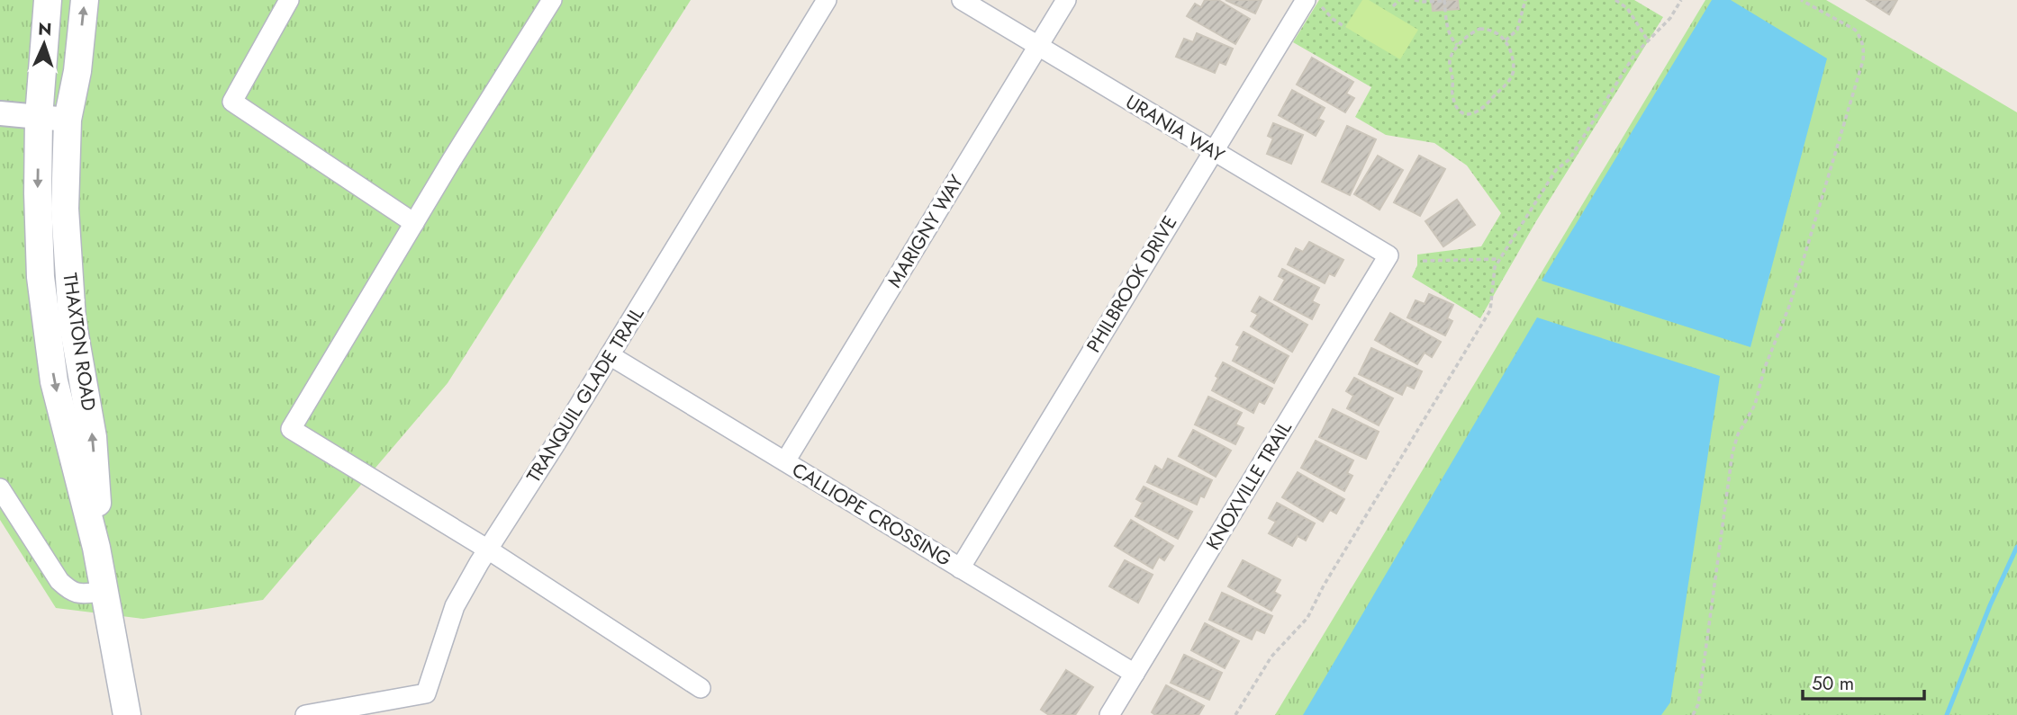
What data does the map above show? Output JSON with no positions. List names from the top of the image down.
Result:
{
  "streets": {
    "main road": ["THAXTON ROAD"],
    "street": [
      "URANIA WAY",
      "MARIGNY WAY",
      "PHILBROOK DRIVE",
      "TRANQUIL GLADE TRAIL",
      "KNOXVILLE TRAIL",
      "CALLIOPE CROSSING"
    ]
  },
  "crossings": [
    ["URANIA WAY", "MARIGNY WAY"],
    ["URANIA WAY", "PHILBROOK DRIVE"],
    ["URANIA WAY", "KNOXVILLE TRAIL"],
    ["MARIGNY WAY", "CALLIOPE CROSSING"],
    ["PHILBROOK DRIVE", "CALLIOPE CROSSING"],
    ["TRANQUIL GLADE TRAIL", "CALLIOPE CROSSING"],
    ["KNOXVILLE TRAIL", "CALLIOPE CROSSING"]
  ],
  "scale_bar": "50 m",
  "north": "top"
}
